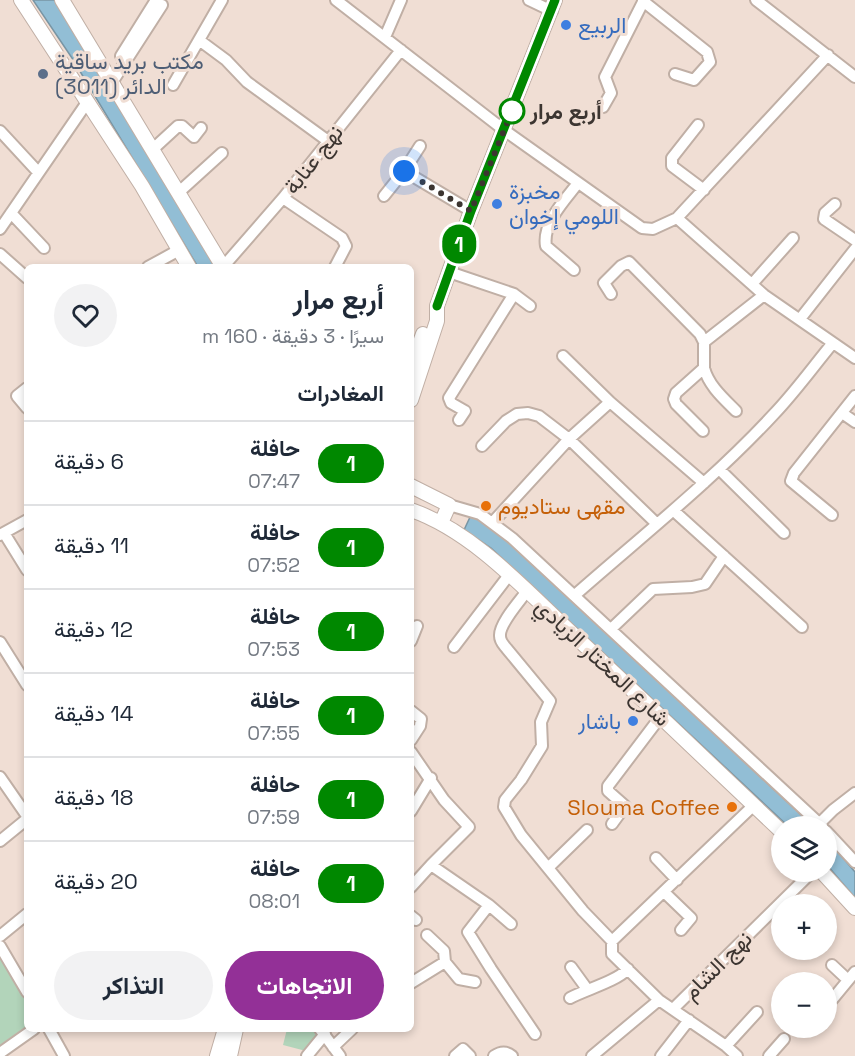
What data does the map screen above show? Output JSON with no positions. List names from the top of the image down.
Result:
{
  "streets": {
    "main road": ["شارع المختار الزيادي"],
    "street": ["نهج عنابة", "نهج الشام"]
  },
  "places": [
    "الربيع",
    "مكتب بريد ساقية الدائر (3011)",
    "أربع مرار",
    "مخبزة اللومي إخوان",
    "مقهى ستاديوم",
    "باشار",
    "Slouma Coffee"
  ],
  "lines": ["bus line 1"],
  "page": {
    "on_map": "1",
    "heading": [
      ["أربع مرار", "سيرًا · 3 دقيقة · 160 m"],
      "المغادرات"
    ],
    "list": [
      {
        "mark": "1",
        "name": "حافلة",
        "note": "07:47",
        "value": "6 دقيقة"
      },
      {
        "mark": "1",
        "name": "حافلة",
        "note": "07:52",
        "value": "11 دقيقة"
      },
      {
        "mark": "1",
        "name": "حافلة",
        "note": "07:53",
        "value": "12 دقيقة"
      },
      {
        "mark": "1",
        "name": "حافلة",
        "note": "07:55",
        "value": "14 دقيقة"
      },
      {
        "mark": "1",
        "name": "حافلة",
        "note": "07:59",
        "value": "18 دقيقة"
      },
      {
        "mark": "1",
        "name": "حافلة",
        "note": "08:01",
        "value": "20 دقيقة"
      }
    ],
    "map_buttons": ["+", "−"],
    "buttons": ["الاتجاهات", "التذاكر"]
  }
}
